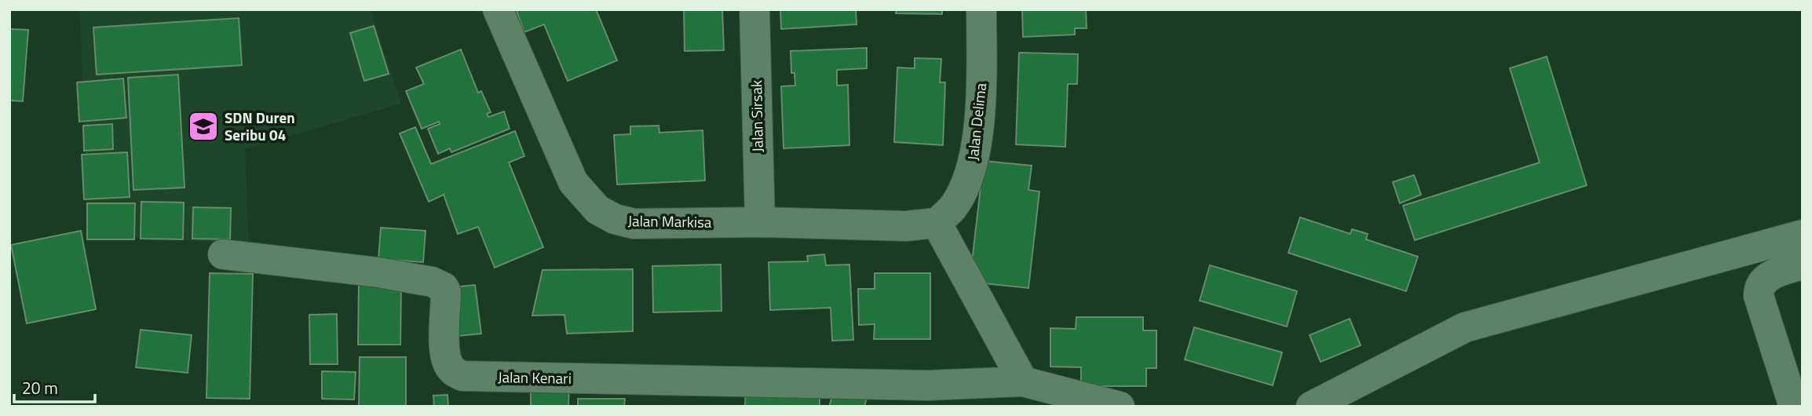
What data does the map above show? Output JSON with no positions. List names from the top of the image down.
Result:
{
  "streets": {
    "street": [
      "Jalan Sirsak",
      "Jalan Delima",
      "Jalan Markisa",
      "Jalan Kenari"
    ]
  },
  "crossings": [
    ["Jalan Sirsak", "Jalan Markisa"],
    ["Jalan Delima", "Jalan Markisa"]
  ],
  "places": {
    "school or university": ["SDN Duren Seribu 04"]
  },
  "scale_bar": "20 m"
}
